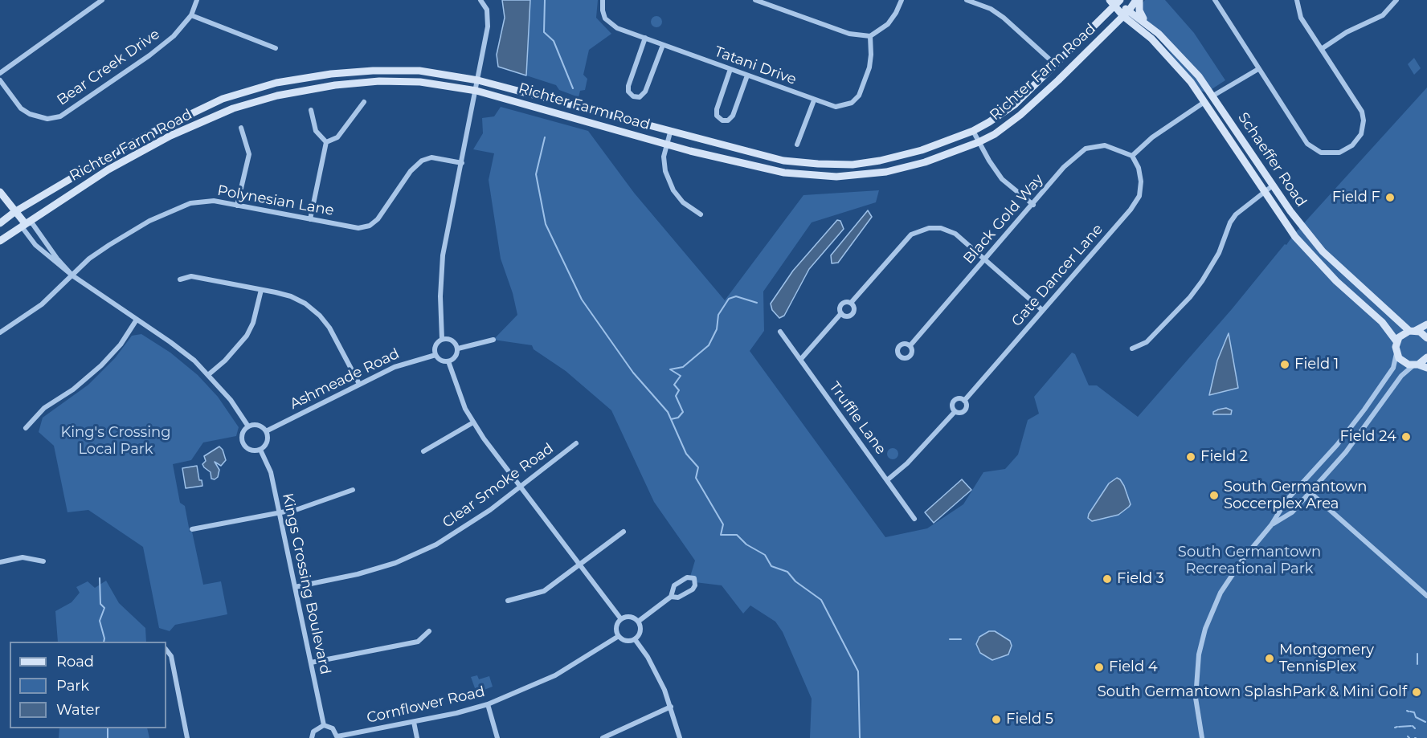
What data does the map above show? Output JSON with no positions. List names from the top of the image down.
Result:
{
  "streets": {
    "main road": ["Richter Farm Road", "Schaeffer Road"],
    "street": [
      "Tatani Drive",
      "Bear Creek Drive",
      "Polynesian Lane",
      "Black Gold Way",
      "Gate Dancer Lane",
      "Ashmeade Road",
      "Truffle Lane",
      "Clear Smoke Road",
      "Kings Crossing Boulevard",
      "Cornflower Road"
    ]
  },
  "crossings": [
    ["Richter Farm Road", "Schaeffer Road"],
    ["Black Gold Way", "Gate Dancer Lane"],
    ["Gate Dancer Lane", "Truffle Lane"],
    ["Ashmeade Road", "Kings Crossing Boulevard"],
    ["Clear Smoke Road", "Kings Crossing Boulevard"]
  ],
  "parks": ["King's Crossing Local Park", "South Germantown Recreational Park"],
  "places": [
    "Field F",
    "Field 1",
    "Field 24",
    "Field 2",
    "South Germantown Soccerplex Area",
    "Field 3",
    "Montgomery TennisPlex",
    "Field 4",
    "South Germantown SplashPark & Mini Golf",
    "Field 5"
  ],
  "legend": ["Road", "Park", "Water"]
}
